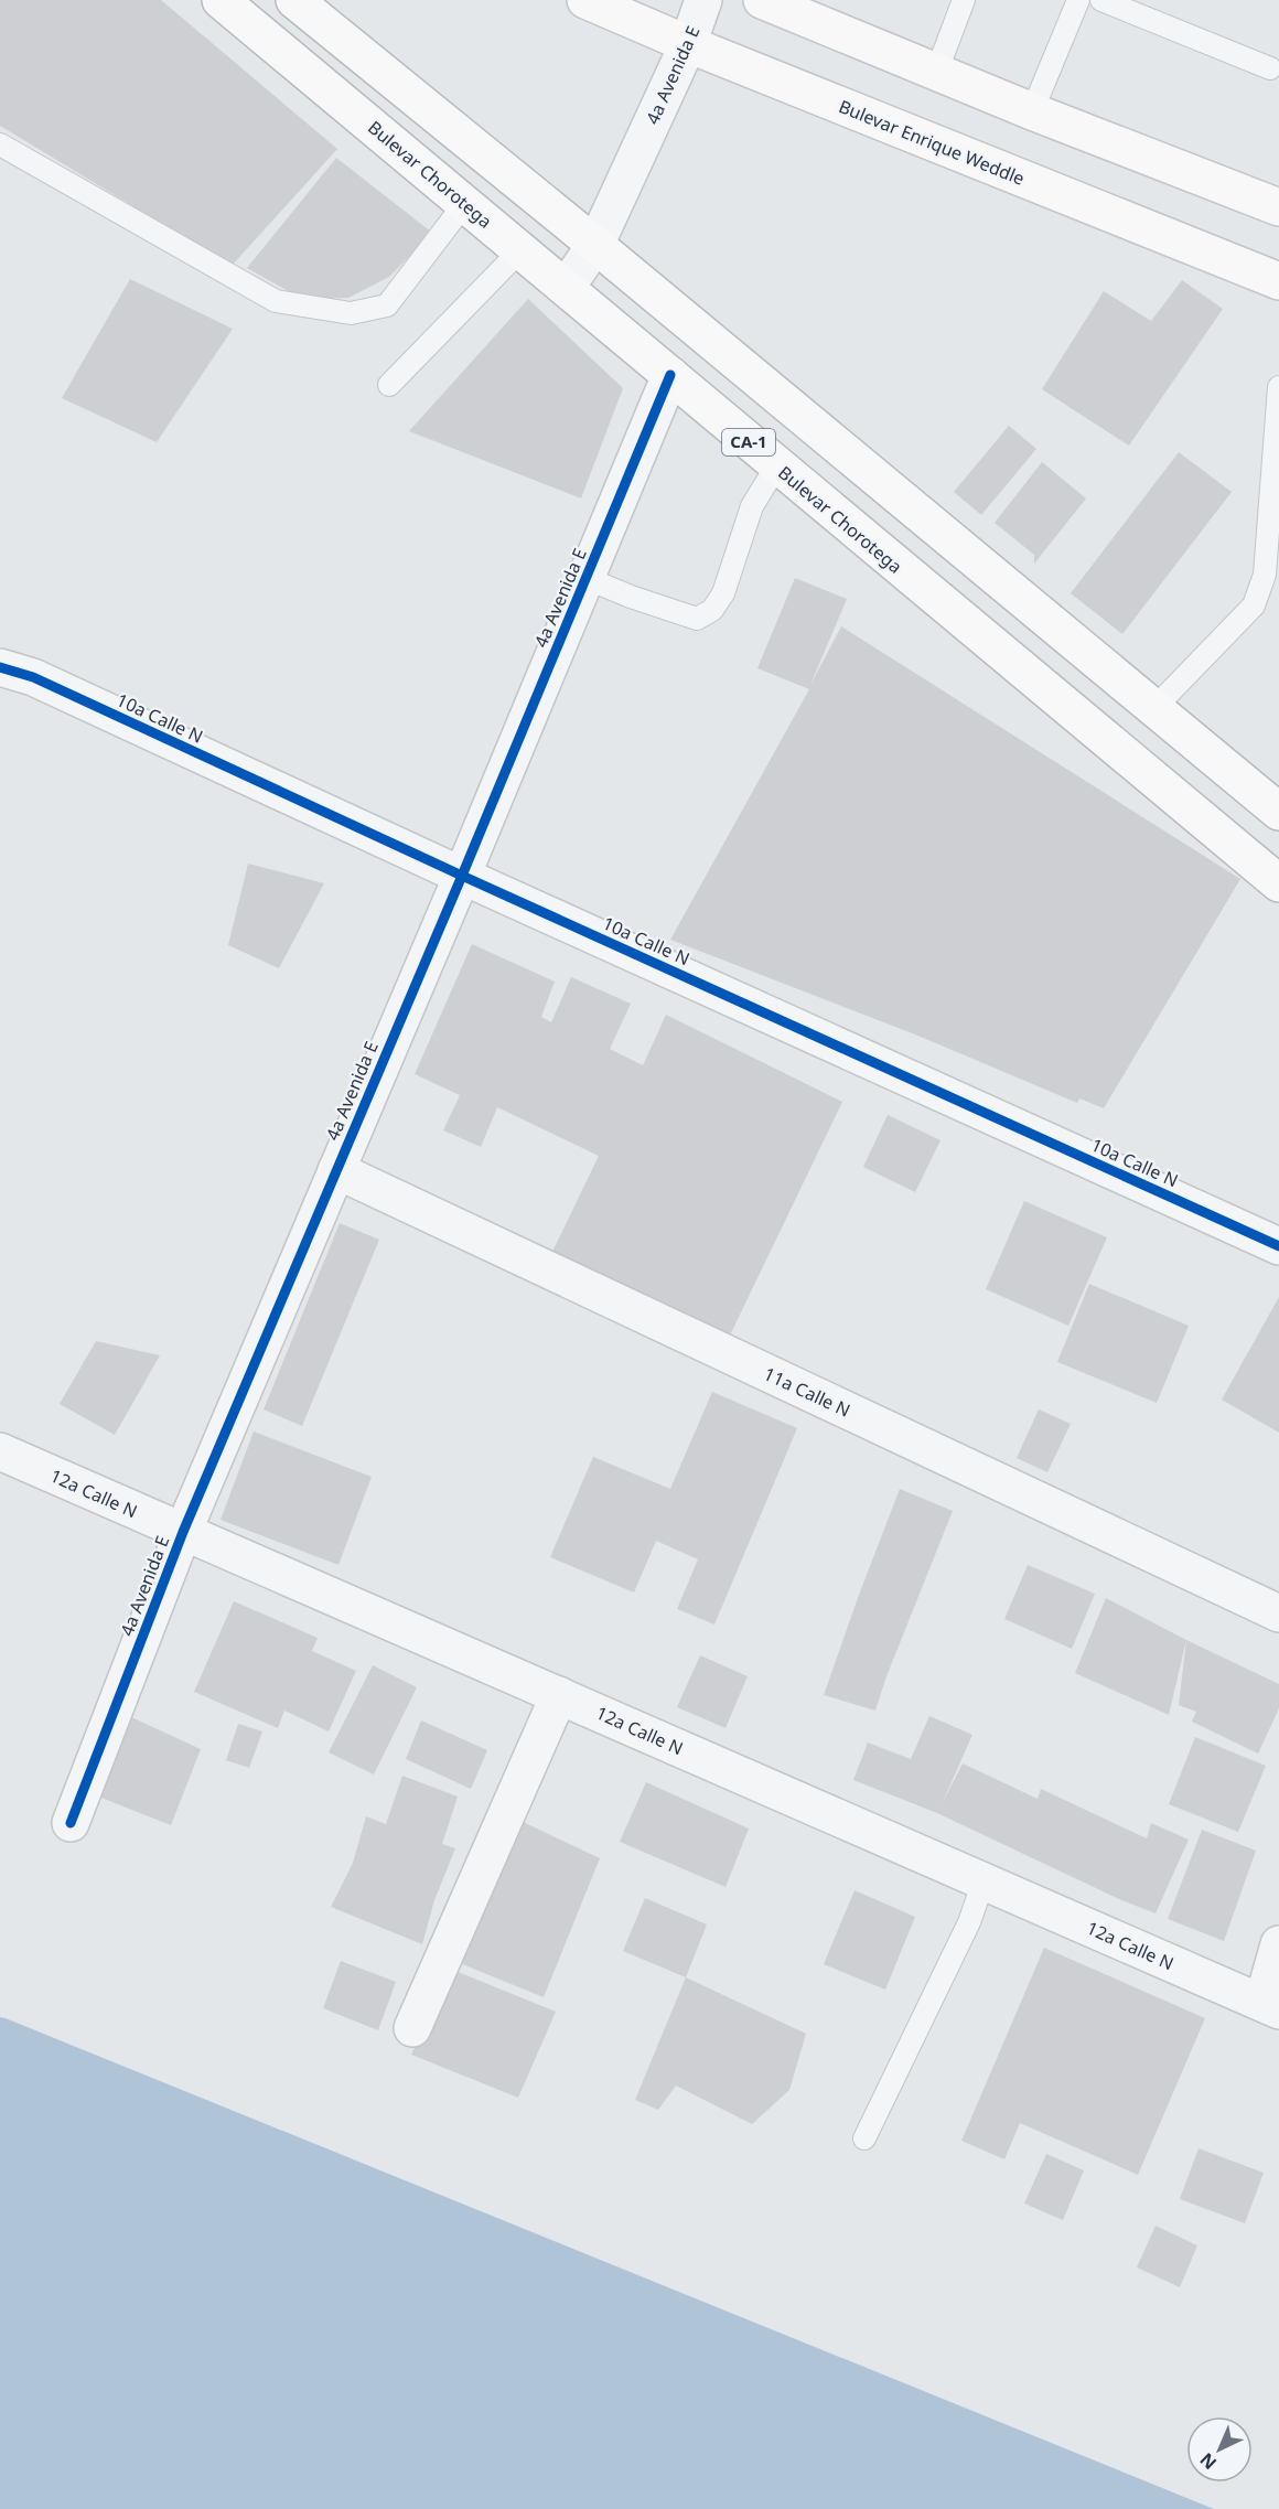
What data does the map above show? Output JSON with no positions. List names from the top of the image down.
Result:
{
  "streets": {
    "main road": ["Bulevar Enrique Weddle", "Bulevar Chorotega", "CA-1"],
    "street": [
      "4a Avenida E",
      "10a Calle N",
      "11a Calle N",
      "12a Calle N"
    ]
  },
  "crossings": [
    ["4a Avenida E", "Bulevar Enrique Weddle"],
    ["4a Avenida E", "Bulevar Chorotega"],
    ["4a Avenida E", "CA-1"],
    ["4a Avenida E", "10a Calle N"],
    ["4a Avenida E", "11a Calle N"],
    ["4a Avenida E", "12a Calle N"]
  ],
  "north": "bottom left"
}
